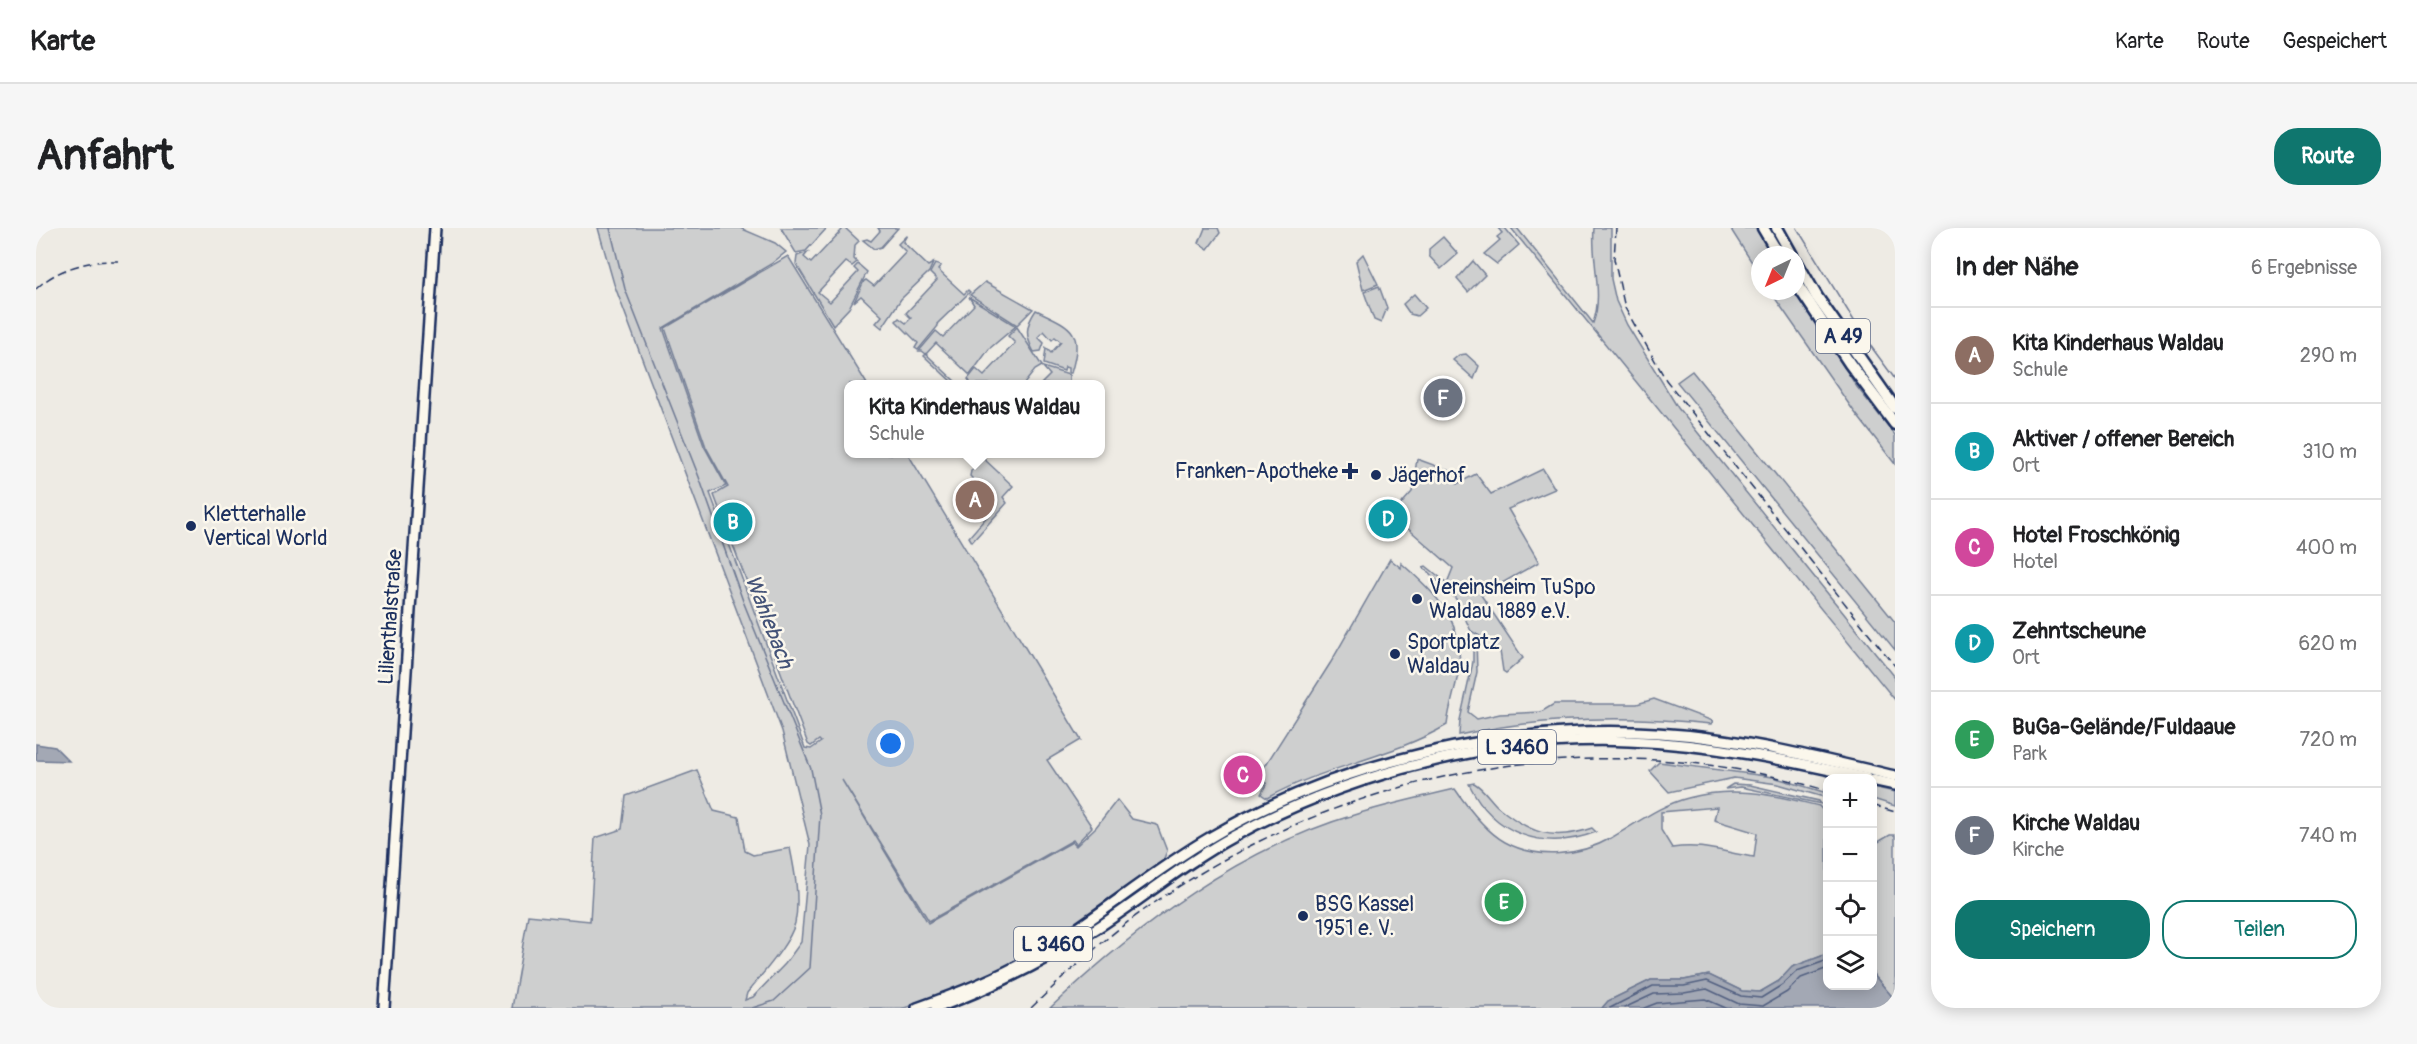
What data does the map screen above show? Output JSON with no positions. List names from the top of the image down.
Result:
{
  "streets": {
    "highway": ["A 49"],
    "main road": ["Lilienthalstraße", "L 3460"]
  },
  "water": ["Wahlebach"],
  "places": {
    "health": ["Franken-Apotheke"],
    "other": [
      "Jägerhof",
      "Kletterhalle Vertical World",
      "Vereinsheim TuSpo Waldau 1889 e.V.",
      "Sportplatz Waldau",
      "BSG Kassel 1951 e. V."
    ]
  },
  "north": "bottom left",
  "page": {
    "header": "Karte",
    "nav": ["Karte", "Route", "Gespeichert"],
    "buttons": [
      "Route",
      ["Speichern", "Teilen"]
    ],
    "title": "Anfahrt",
    "heading": ["In der Nähe", "6 Ergebnisse"],
    "list": [
      {
        "mark": "A",
        "name": "Kita Kinderhaus Waldau",
        "note": "Schule",
        "value": "290 m"
      },
      {
        "mark": "B",
        "name": "Aktiver / offener Bereich",
        "note": "Ort",
        "value": "310 m"
      },
      {
        "mark": "C",
        "name": "Hotel Froschkönig",
        "note": "Hotel",
        "value": "400 m"
      },
      {
        "mark": "D",
        "name": "Zehntscheune",
        "note": "Ort",
        "value": "620 m"
      },
      {
        "mark": "E",
        "name": "BuGa-Gelände/Fuldaaue",
        "note": "Park",
        "value": "720 m"
      },
      {
        "mark": "F",
        "name": "Kirche Waldau",
        "note": "Kirche",
        "value": "740 m"
      }
    ],
    "pins": [
      "F",
      "A",
      "D",
      "B",
      "C",
      "E"
    ],
    "popup": ["Kita Kinderhaus Waldau", "Schule"],
    "map_buttons": ["+", "−"]
  }
}
